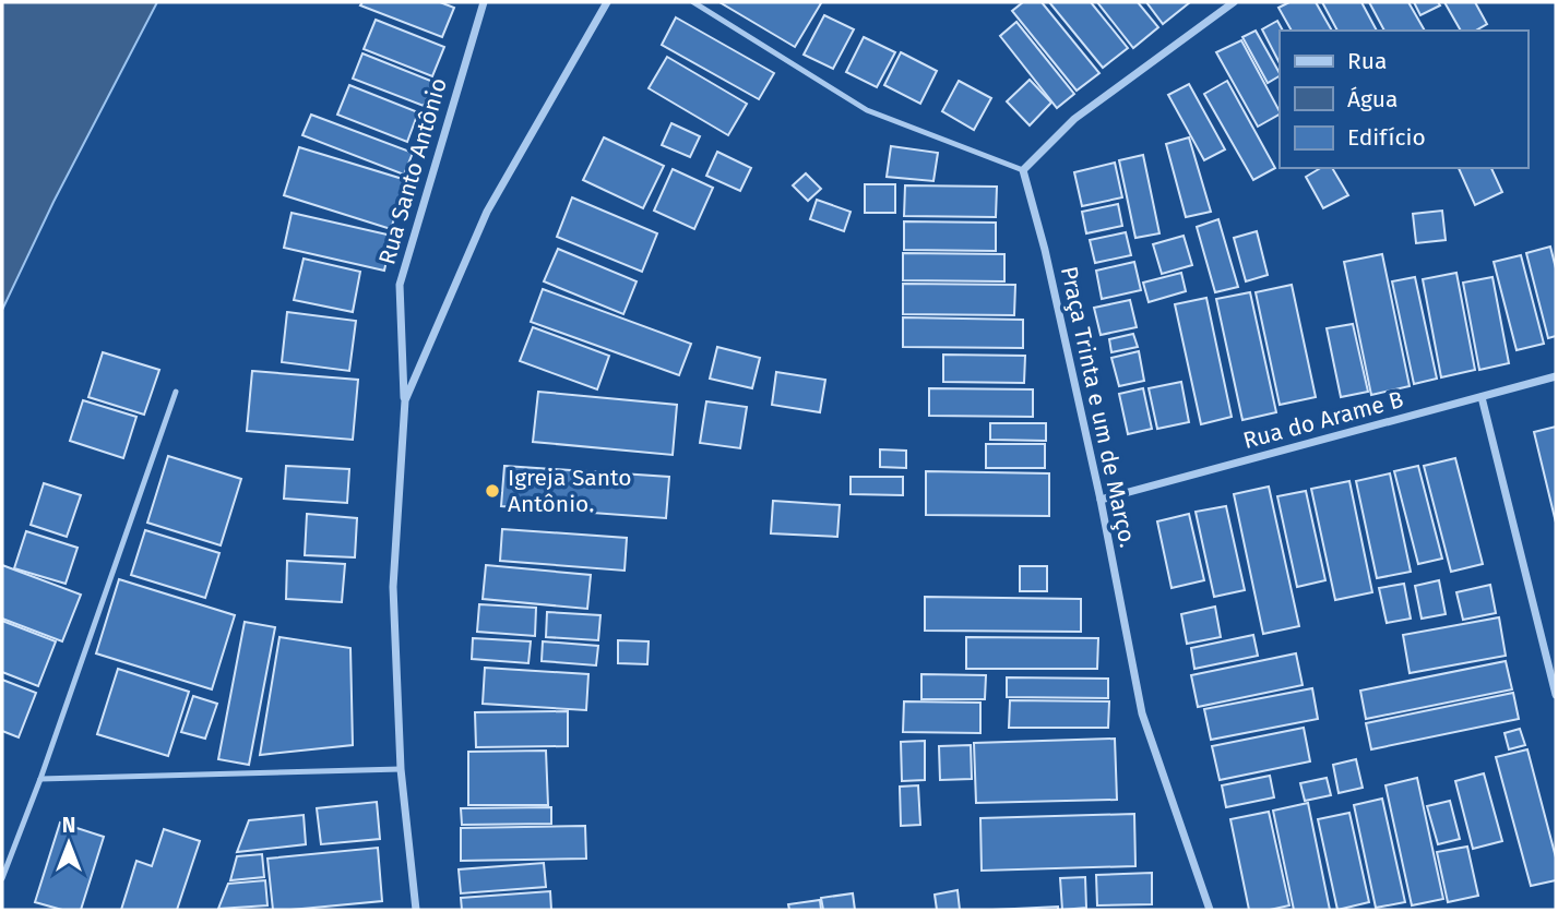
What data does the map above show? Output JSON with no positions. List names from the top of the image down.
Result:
{
  "streets": {
    "street": ["Rua Santo Antônio", "Praça Trinta e um de Março.", "Rua do Arame B"]
  },
  "crossings": [
    ["Praça Trinta e um de Março.", "Rua do Arame B"]
  ],
  "places": ["Igreja Santo Antônio."],
  "legend": ["Rua", "Água", "Edifício"],
  "north": "top"
}
